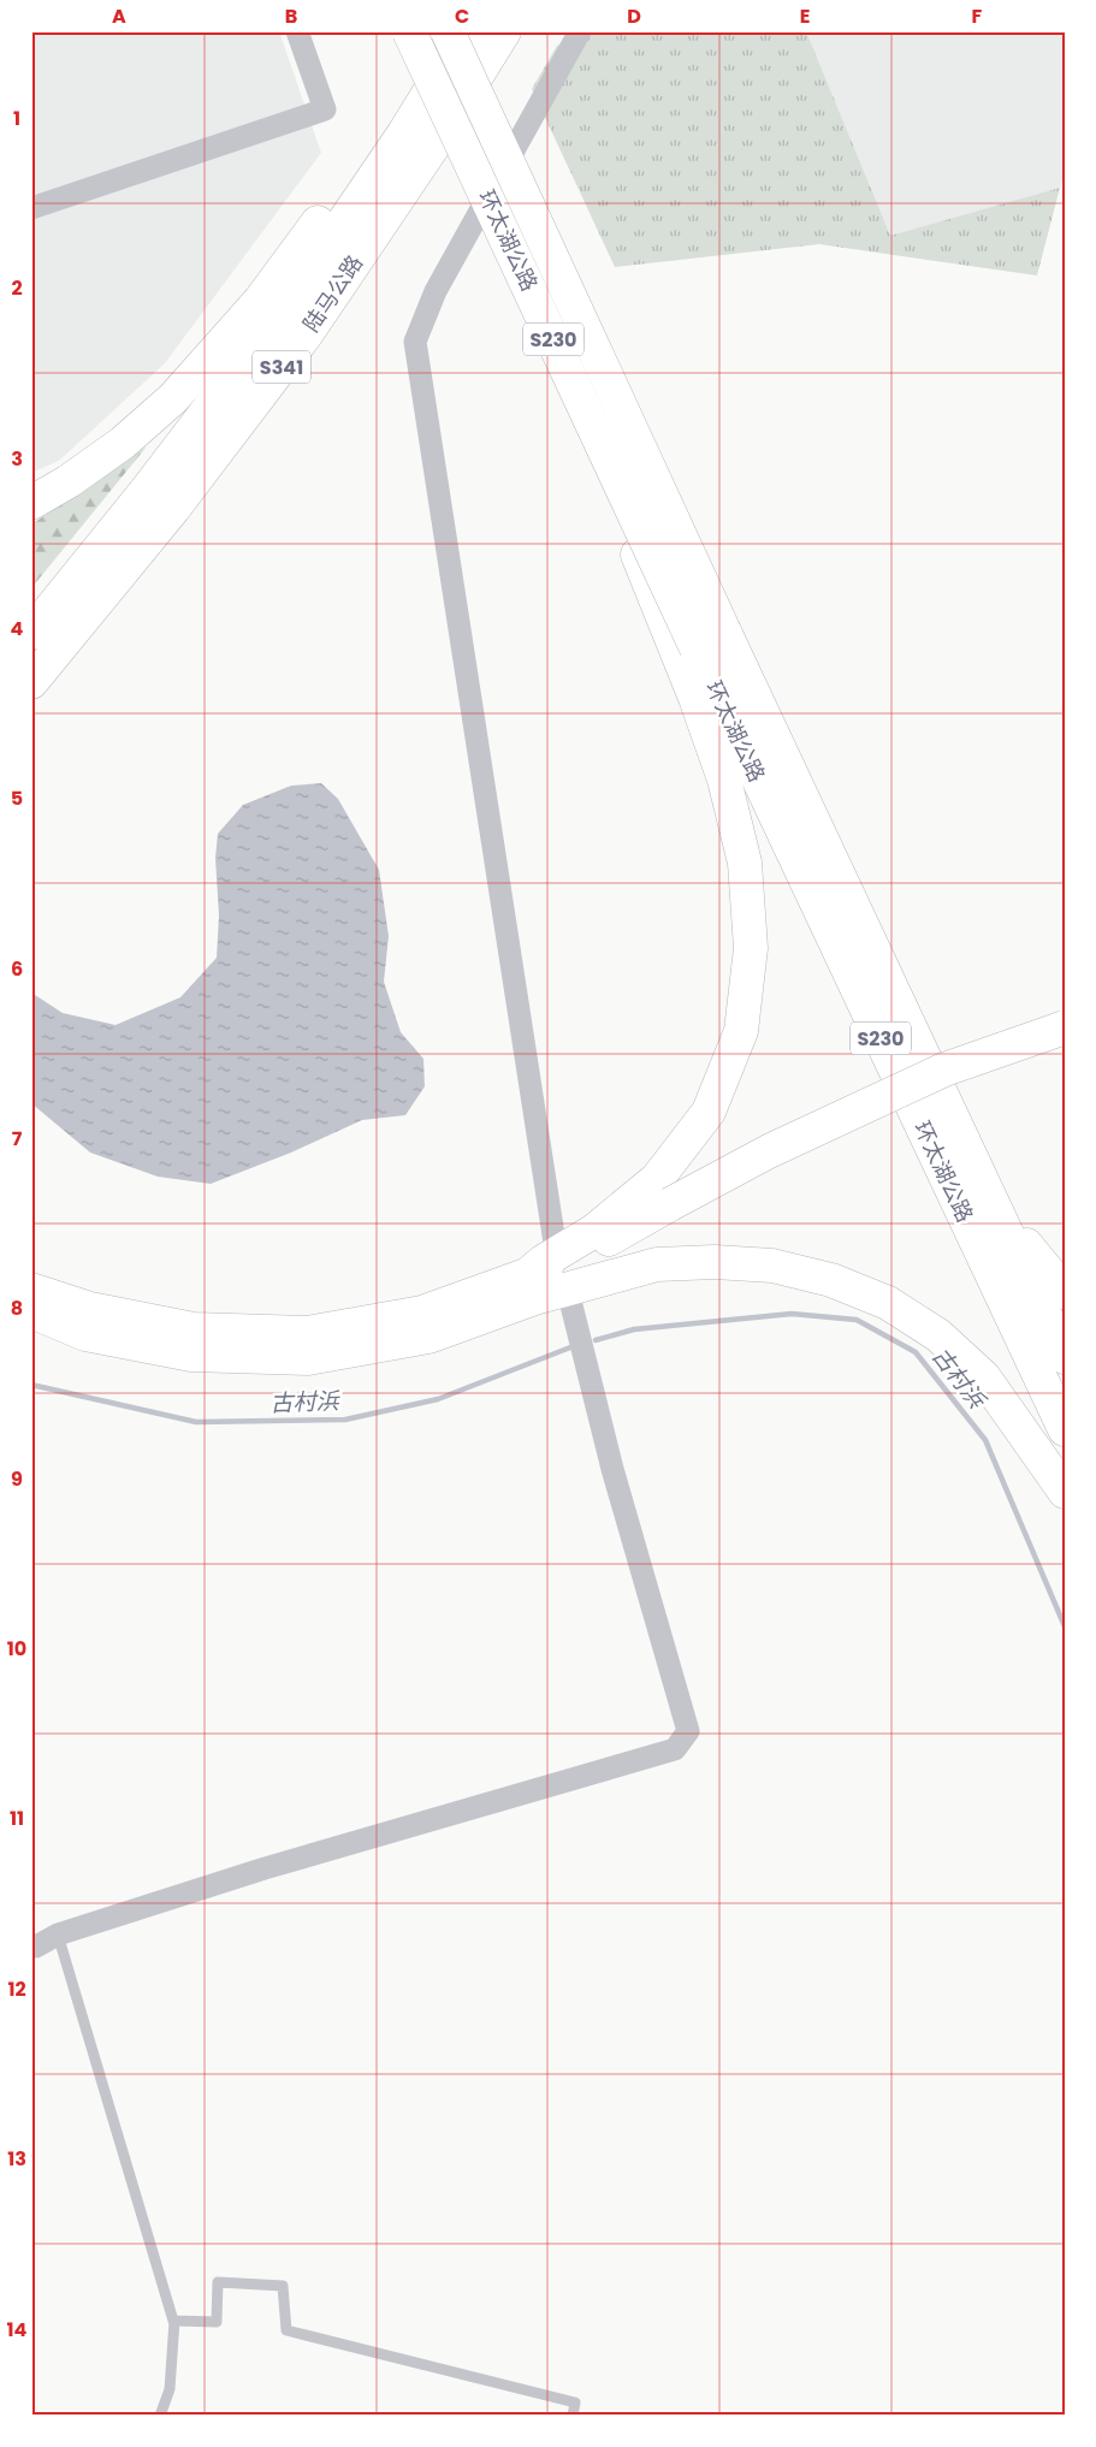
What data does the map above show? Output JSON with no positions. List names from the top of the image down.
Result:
{
  "streets": {
    "highway": [
      "环太湖公路",
      "陆马公路",
      "S230",
      "S341"
    ]
  },
  "water": ["古村浜"],
  "grid": {
    "columns": [
      "A",
      "B",
      "C",
      "D",
      "E",
      "F"
    ],
    "rows": [
      "1",
      "2",
      "3",
      "4",
      "5",
      "6",
      "7",
      "8",
      "9",
      "10",
      "11",
      "12",
      "13",
      "14"
    ]
  }
}
